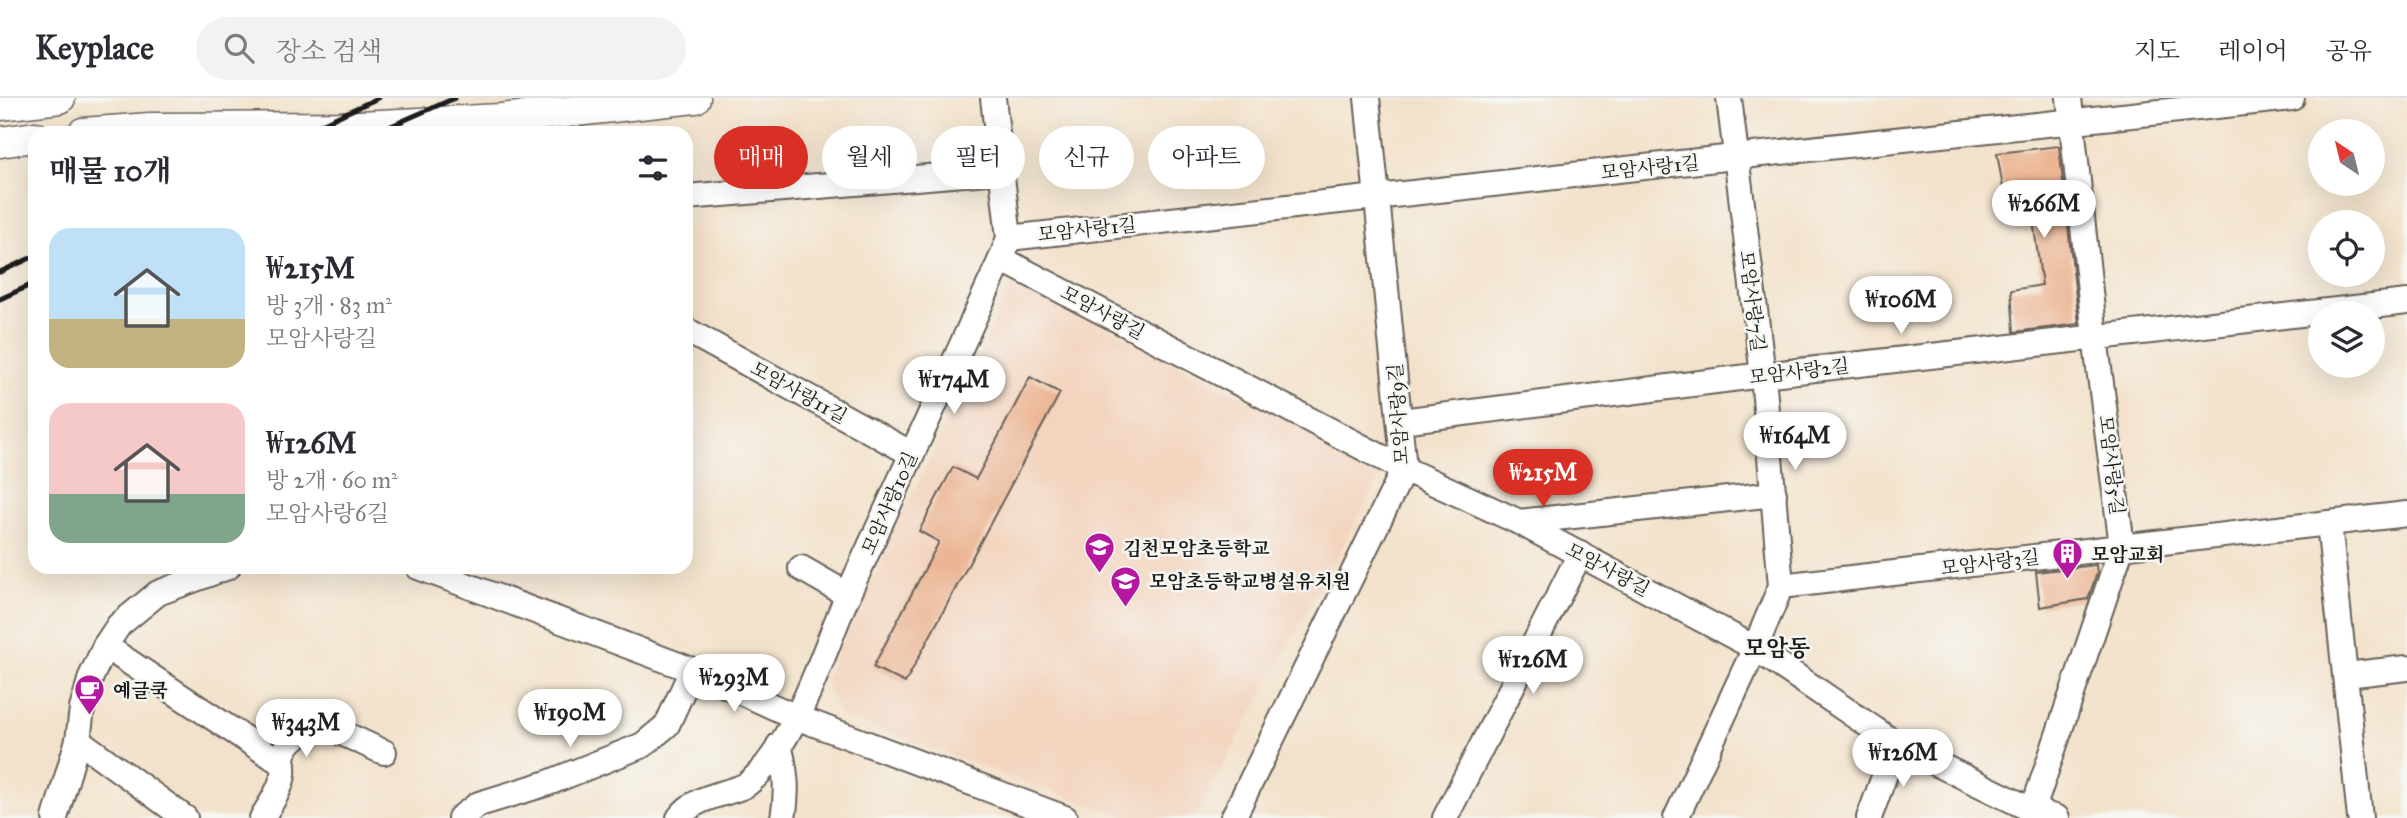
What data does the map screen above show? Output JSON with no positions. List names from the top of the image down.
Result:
{
  "streets": {
    "street": [
      "모암사랑1길",
      "모암사랑7길",
      "모암사랑길",
      "모암사랑2길",
      "모암사랑11길",
      "모암사랑9길",
      "모암사랑5길",
      "모암사랑10길",
      "모암사랑3길"
    ]
  },
  "crossings": [
    ["모암사랑1길", "모암사랑7길"],
    ["모암사랑1길", "모암사랑길"],
    ["모암사랑1길", "모암사랑9길"],
    ["모암사랑1길", "모암사랑5길"],
    ["모암사랑1길", "모암사랑10길"],
    ["모암사랑7길", "모암사랑길"],
    ["모암사랑7길", "모암사랑2길"],
    ["모암사랑7길", "모암사랑3길"],
    ["모암사랑길", "모암사랑9길"],
    ["모암사랑길", "모암사랑5길"],
    ["모암사랑길", "모암사랑10길"],
    ["모암사랑2길", "모암사랑9길"],
    ["모암사랑2길", "모암사랑5길"],
    ["모암사랑11길", "모암사랑10길"],
    ["모암사랑5길", "모암사랑3길"]
  ],
  "districts": ["모암동"],
  "places": {
    "school or university": ["김천모암초등학교", "모암초등학교병설유치원"],
    "building": ["모암교회"],
    "cafe": ["예글쿡"]
  },
  "north": "top left",
  "page": {
    "header": "Keyplace",
    "search": "장소 검색",
    "nav": ["지도", "레이어", "공유"],
    "chip": [
      "매매",
      "월세",
      "필터",
      "신규",
      "아파트"
    ],
    "heading": "매물 10개",
    "price": [
      "₩266M",
      "₩106M",
      "₩174M",
      "₩164M",
      "₩215M",
      "₩126M",
      "₩293M",
      "₩190M",
      "₩343M",
      "₩126M"
    ],
    "list": [
      {
        "name": "₩215M",
        "note": "방 3개 · 83 m² · 모암사랑길"
      },
      {
        "name": "₩126M",
        "note": "방 2개 · 60 m² · 모암사랑6길"
      }
    ]
  }
}
